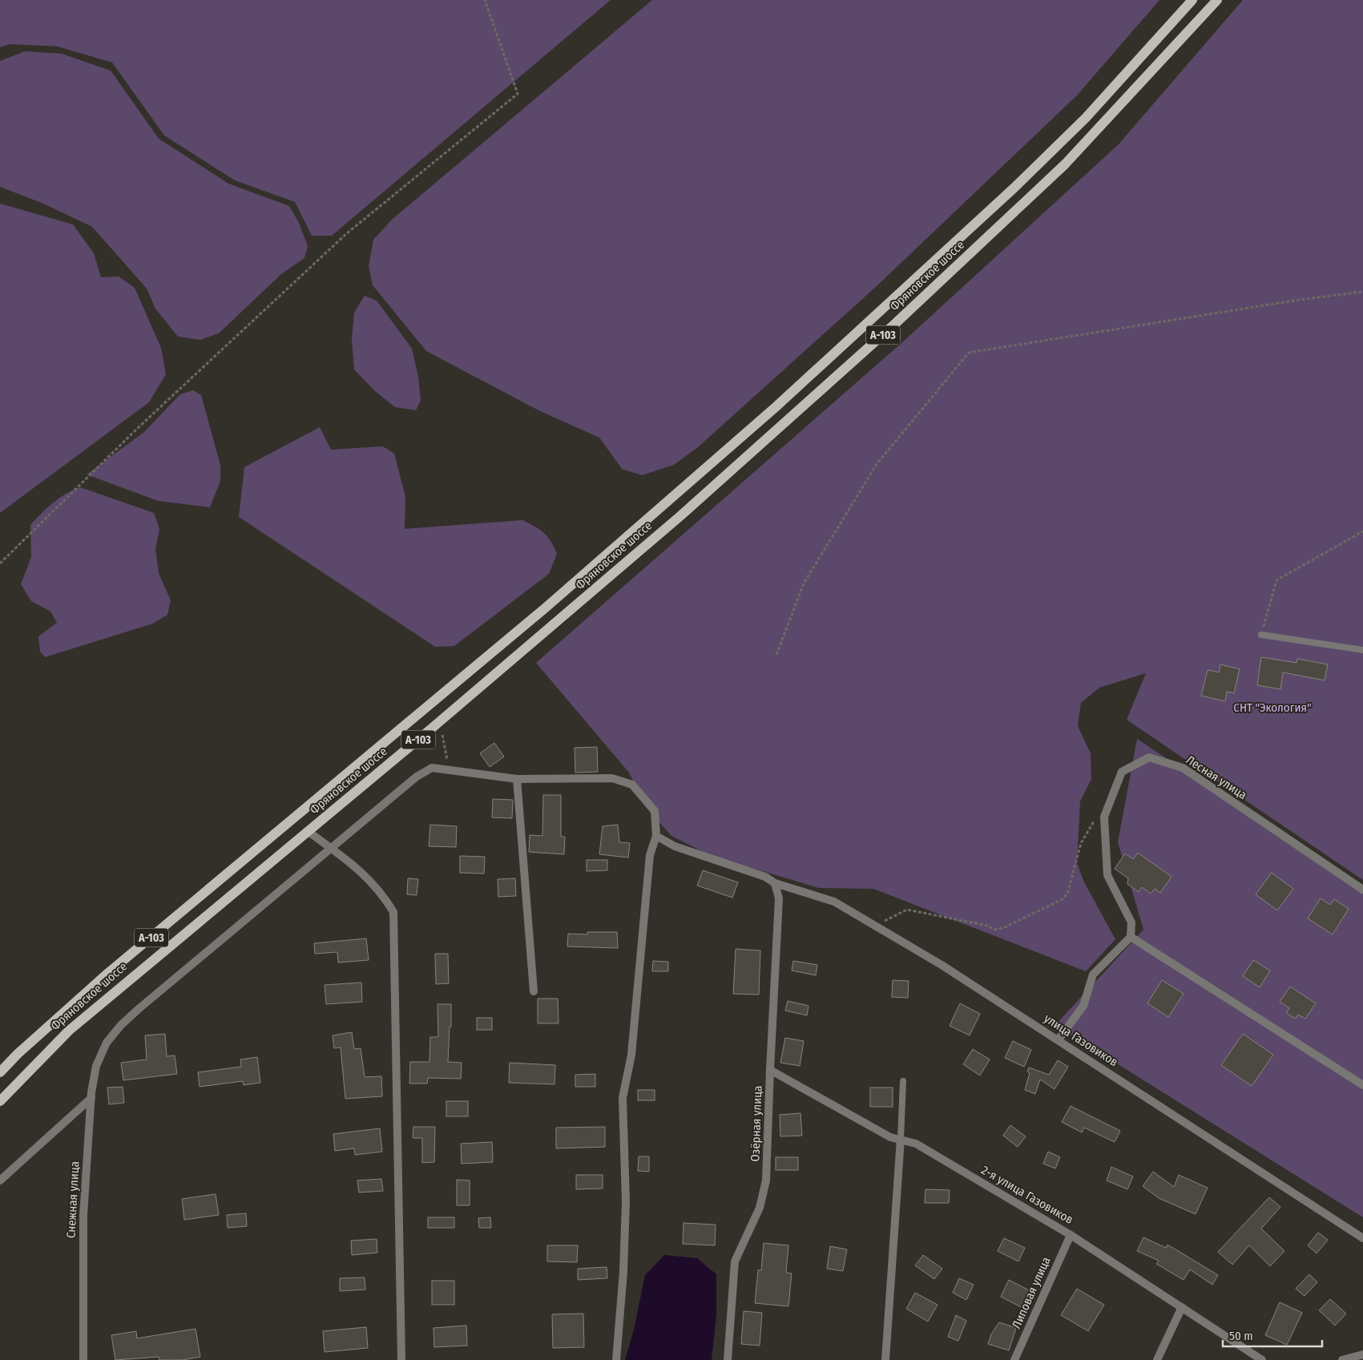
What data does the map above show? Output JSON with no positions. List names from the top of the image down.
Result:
{
  "streets": {
    "main road": ["Фряновское шоссе", "А-103"],
    "street": [
      "Лесная улица",
      "улица Газовиков",
      "Озёрная улица",
      "2-я улица Газовиков",
      "Снежная улица",
      "Липовая улица"
    ]
  },
  "crossings": [
    ["улица Газовиков", "Озёрная улица"],
    ["улица Газовиков", "Снежная улица"],
    ["Озёрная улица", "2-я улица Газовиков"],
    ["2-я улица Газовиков", "Липовая улица"]
  ],
  "parks": ["СНТ \"Экология\""],
  "scale_bar": "50 m"
}
